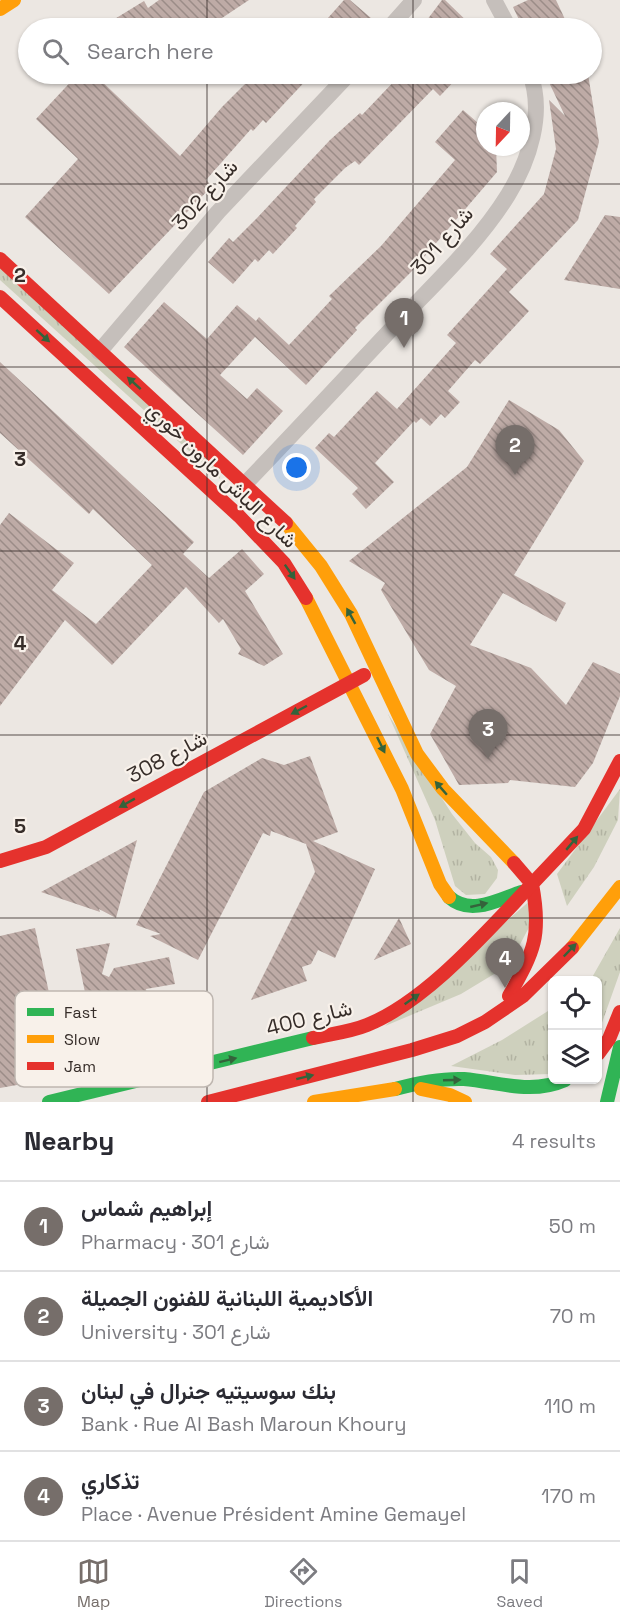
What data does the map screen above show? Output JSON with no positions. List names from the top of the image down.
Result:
{
  "streets": {
    "main road": ["شارع الباش مارون خوري", "شارع 308", "شارع 400"],
    "street": ["شارع 302", "شارع 301"]
  },
  "crossings": [
    ["شارع الباش مارون خوري", "شارع 308"],
    ["شارع الباش مارون خوري", "شارع 400"]
  ],
  "one_way": ["شارع 308"],
  "legend": ["Fast", "Slow", "Jam"],
  "north": "bottom",
  "page": {
    "search": "Search here",
    "pins": [
      "1",
      "2",
      "3",
      "4"
    ],
    "heading": ["Nearby", "4 results"],
    "list": [
      {
        "mark": "1",
        "name": "إبراهيم شماس",
        "note": "Pharmacy · شارع 301",
        "value": "50 m"
      },
      {
        "mark": "2",
        "name": "الأكاديمية اللبنانية للفنون الجميلة",
        "note": "University · شارع 301",
        "value": "70 m"
      },
      {
        "mark": "3",
        "name": "بنك سوسيتيه جنرال في لبنان",
        "note": "Bank · Rue Al Bash Maroun Khoury",
        "value": "110 m"
      },
      {
        "mark": "4",
        "name": "تذكاري",
        "note": "Place · Avenue Président Amine Gemayel",
        "value": "170 m"
      }
    ],
    "nav": ["Map", "Directions", "Saved"]
  },
  "grid": {
    "rows": [
      "2",
      "3",
      "4",
      "5"
    ]
  }
}
